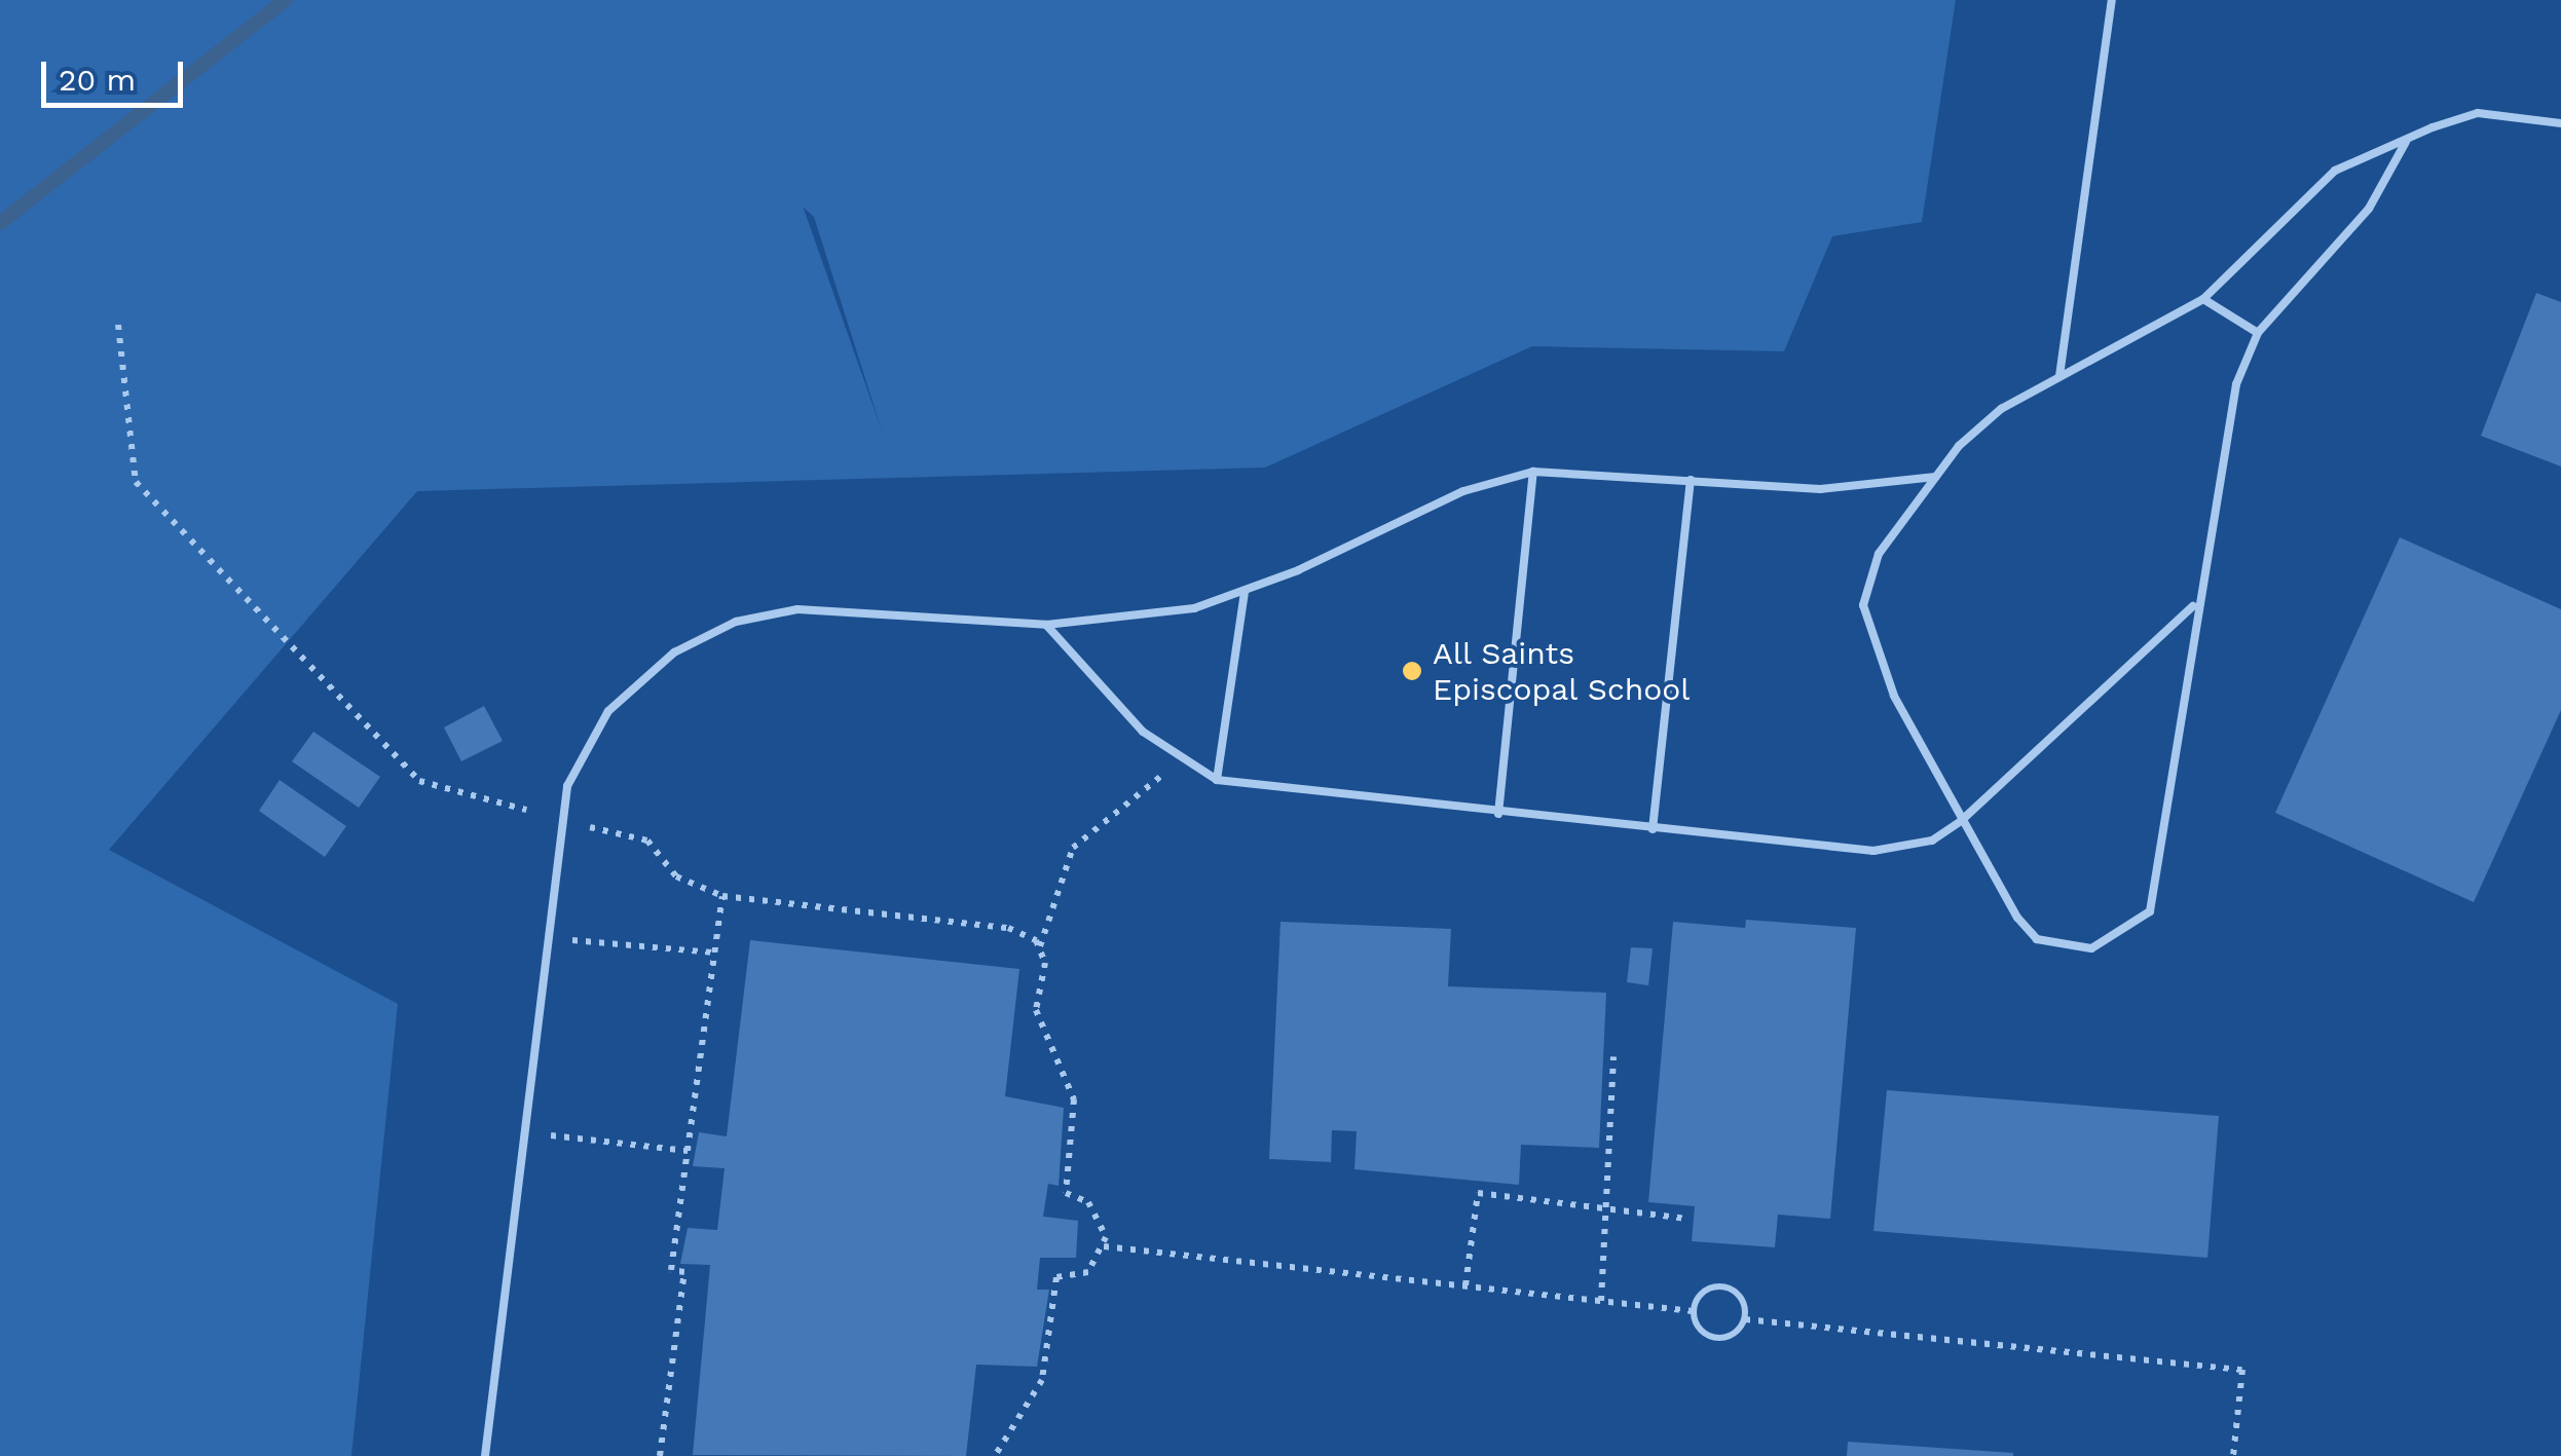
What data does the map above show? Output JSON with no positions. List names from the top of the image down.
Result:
{
  "places": ["All Saints Episcopal School"],
  "scale_bar": "20 m"
}
